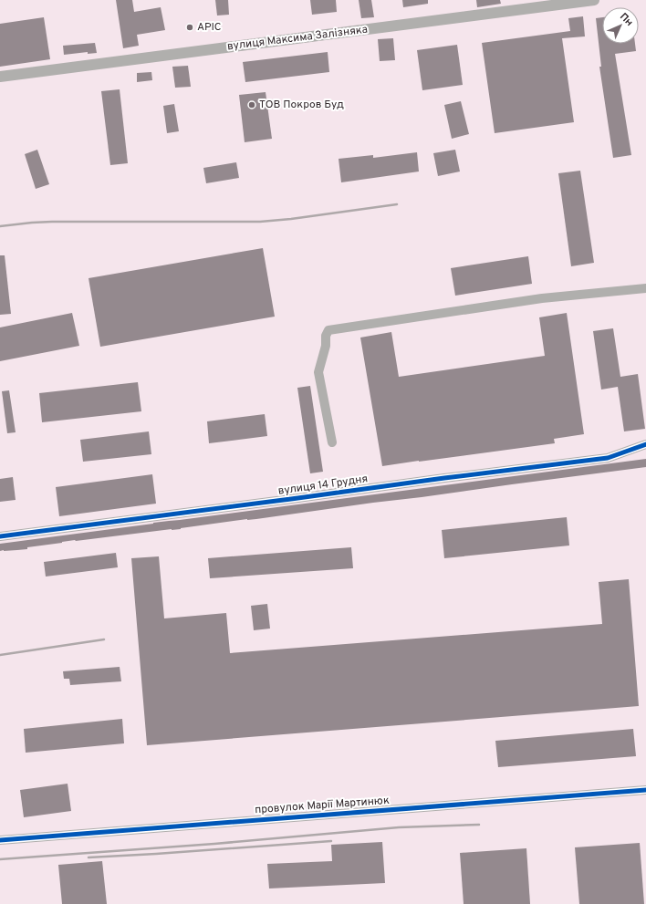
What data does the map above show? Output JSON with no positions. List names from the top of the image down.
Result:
{
  "streets": {
    "street": ["вулиця Максима Залізняка", "вулиця 14 Грудня", "провулок Марії Мартинюк"]
  },
  "places": ["АРІС", "ТОВ Покров Буд"],
  "north": "top right"
}
